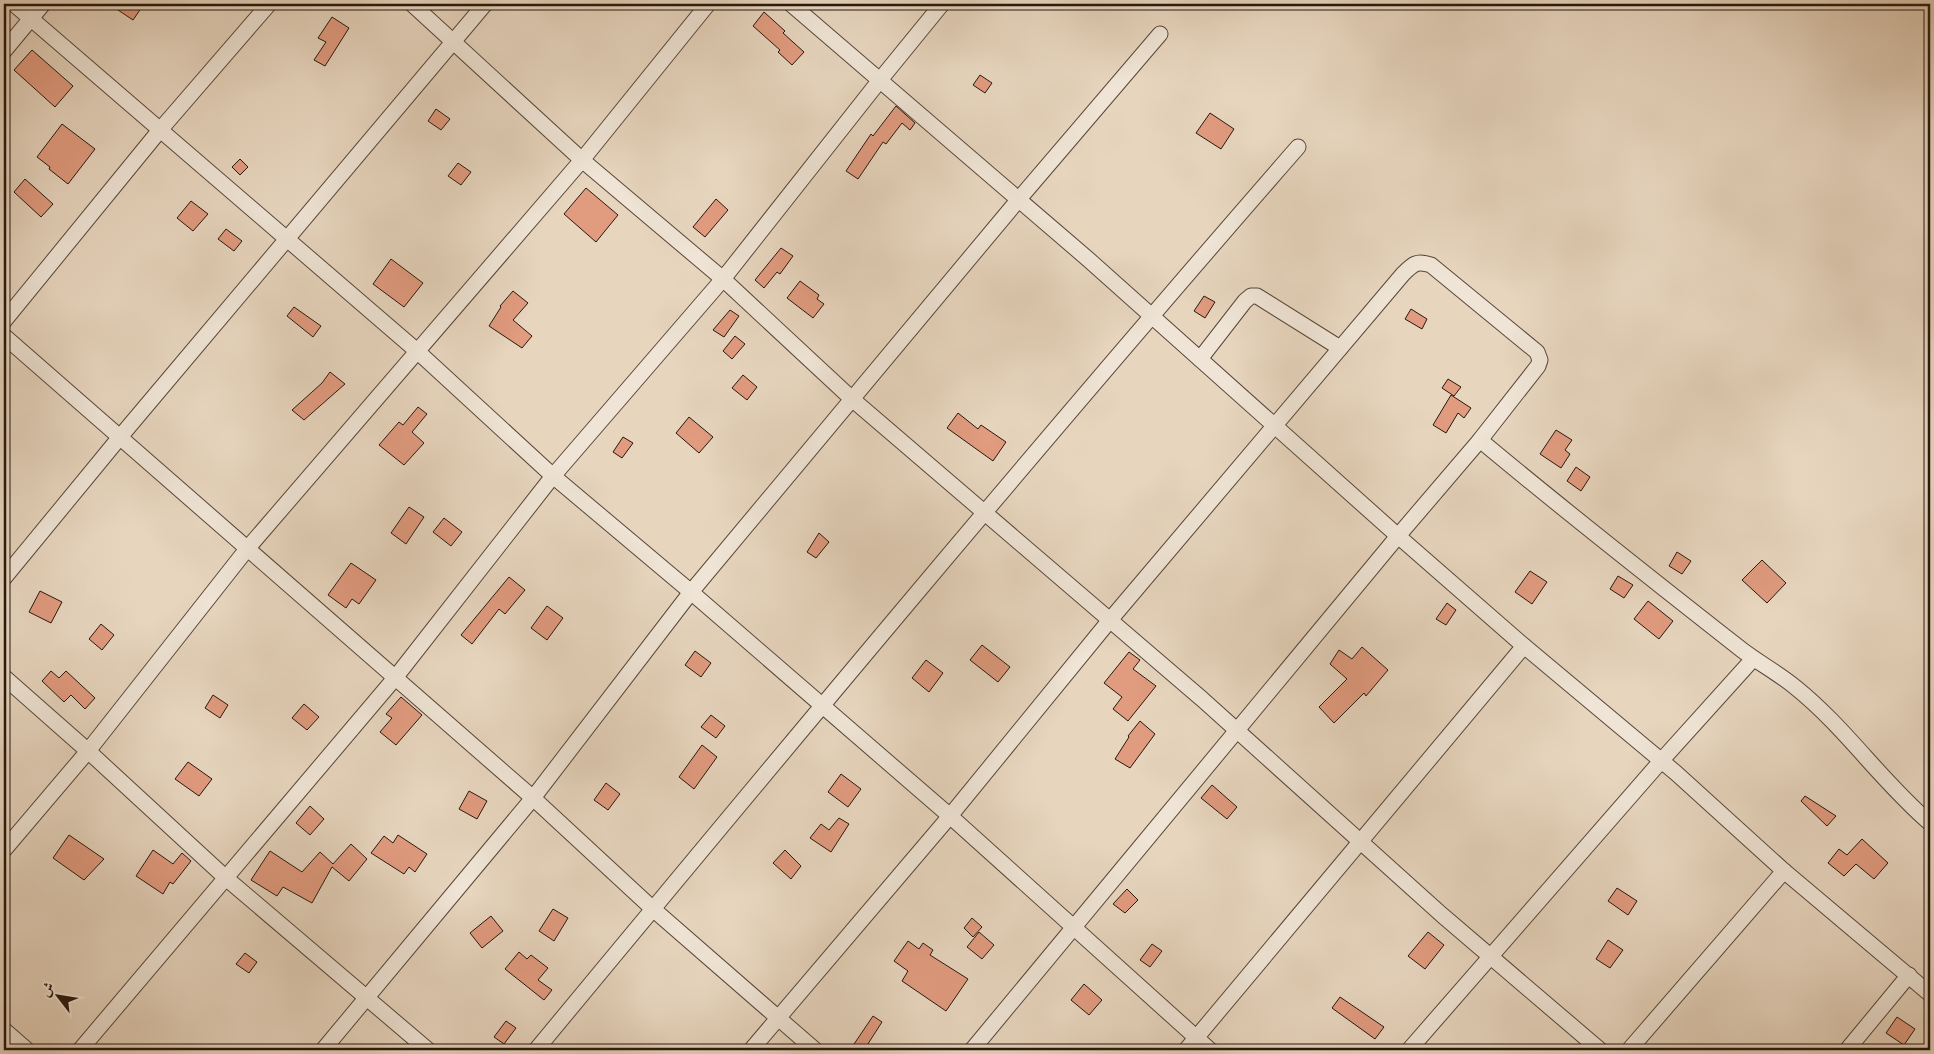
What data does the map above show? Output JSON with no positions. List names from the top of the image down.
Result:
{
  "north": "top left"
}
